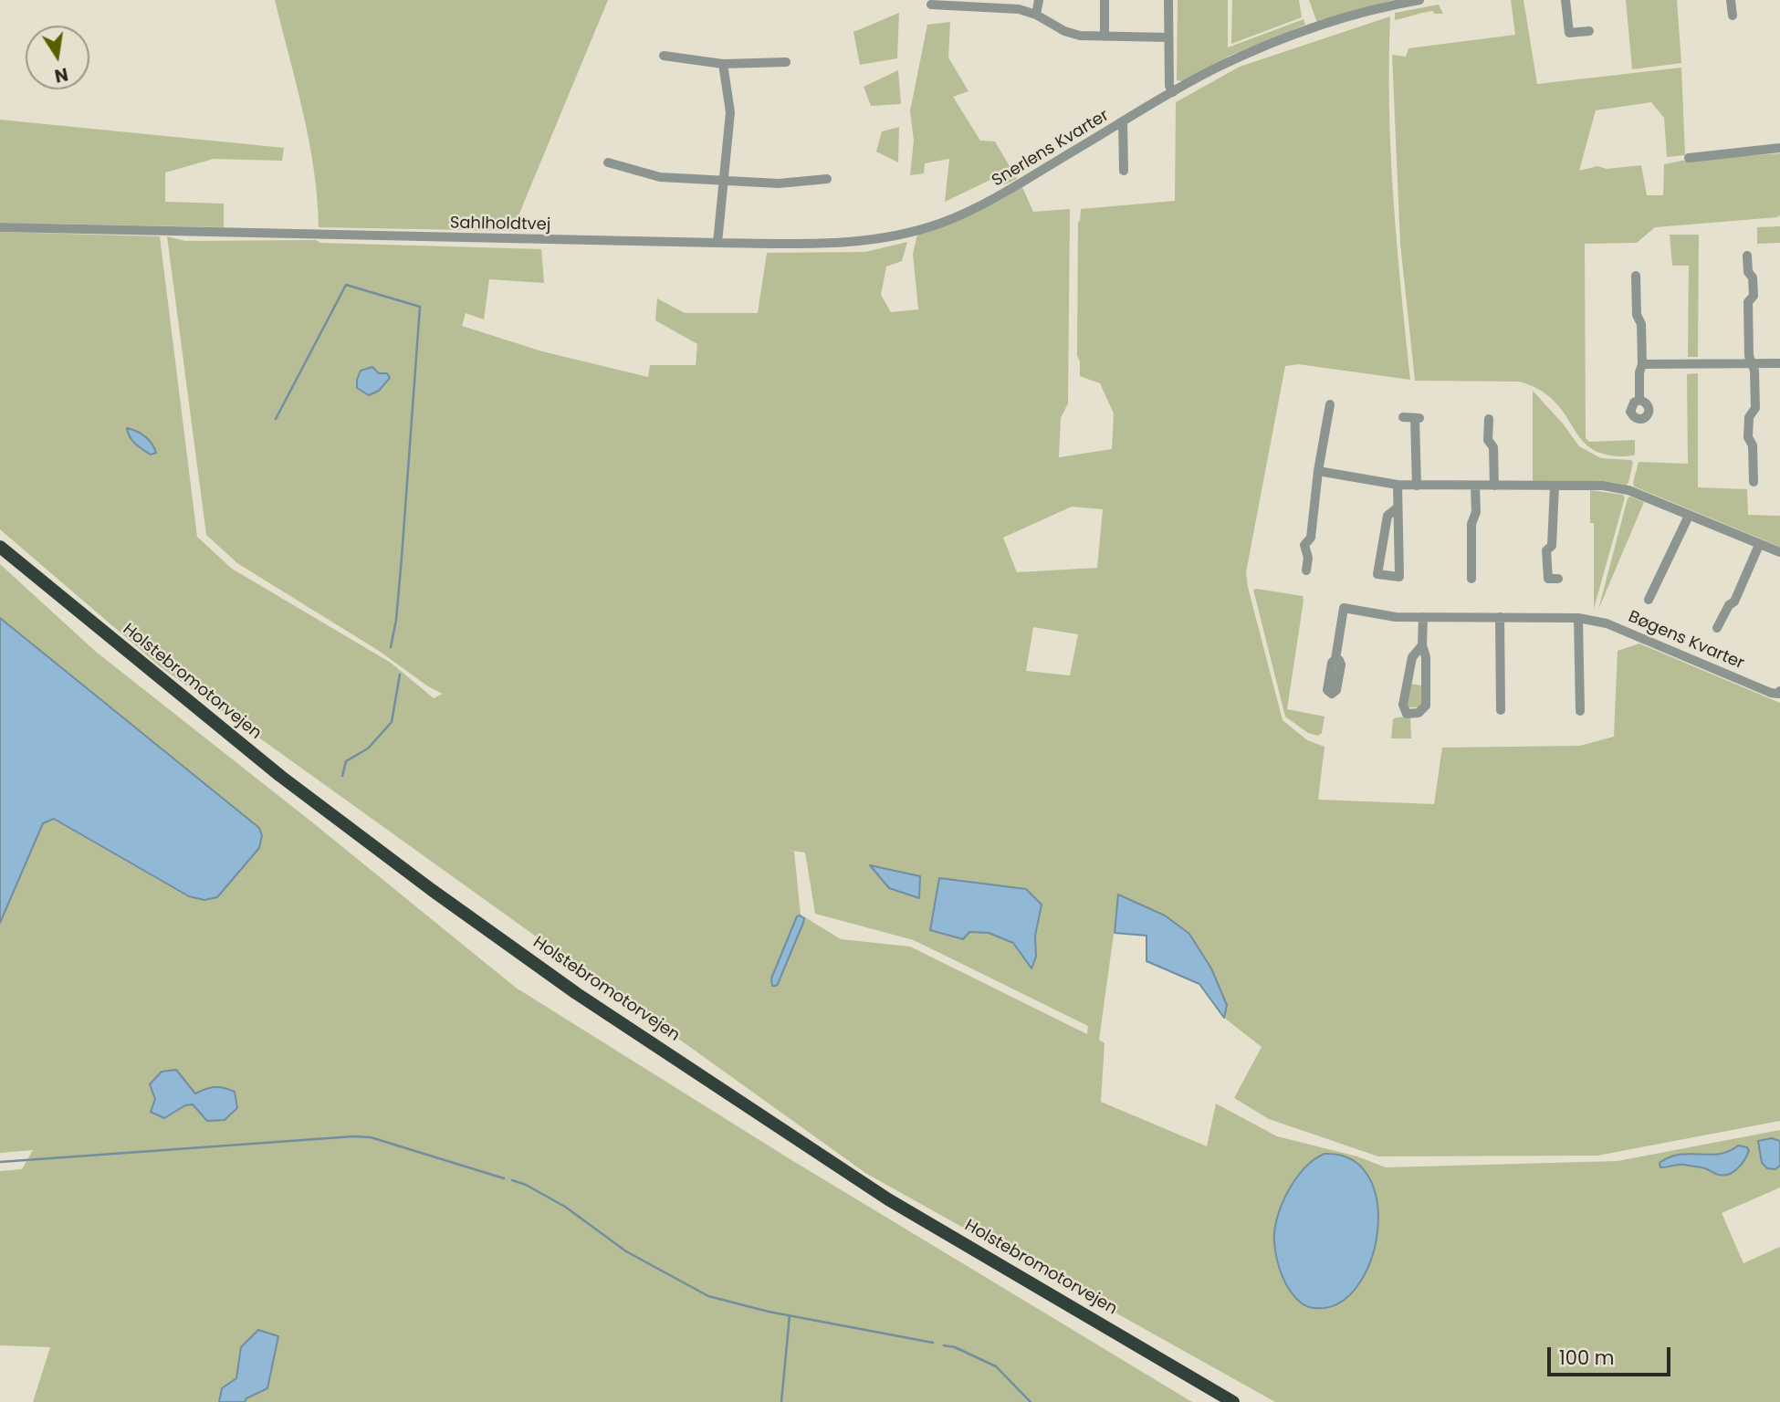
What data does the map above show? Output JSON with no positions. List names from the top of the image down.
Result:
{
  "streets": {
    "highway": ["Holstebromotorvejen"],
    "street": ["Snerlens Kvarter", "Sahlholdtvej", "Bøgens Kvarter"]
  },
  "crossings": [
    ["Snerlens Kvarter", "Sahlholdtvej"]
  ],
  "scale_bar": "100 m",
  "north": "bottom"
}
